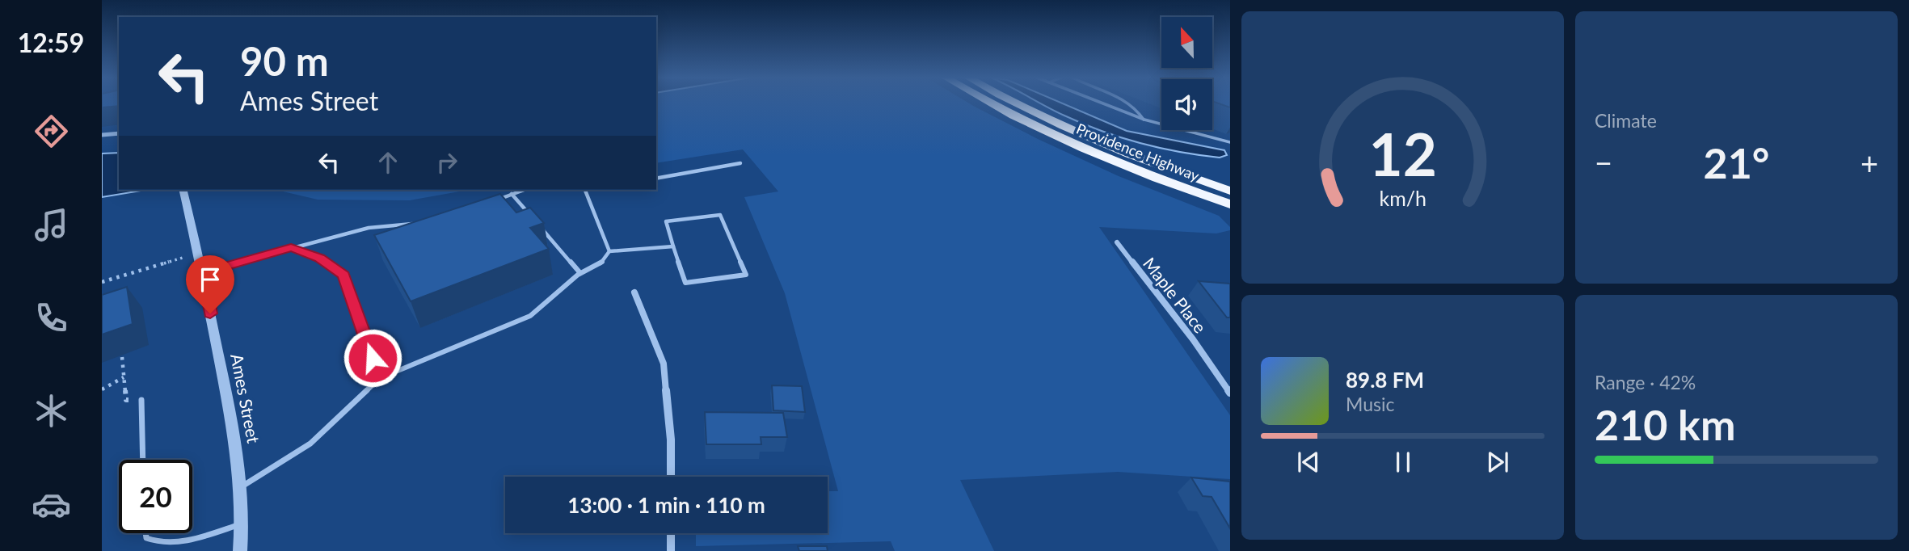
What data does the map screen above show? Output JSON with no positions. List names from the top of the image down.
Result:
{
  "streets": {
    "highway": ["Providence Highway"],
    "street": ["Maple Place", "Ames Street"]
  },
  "north": "top",
  "page": {
    "tabs": "12:59",
    "tile": [
      "Climate",
      ["Range · 42%", "210 km"]
    ],
    "turn": ["90 m", "Ames Street"],
    "heat": ["−", "21°", "+"],
    "song": ["89.8 FM", "Music"],
    "limit": "20",
    "trip": "13:00 · 1 min · 110 m",
    "gauge": ["12", "km/h"]
  }
}
